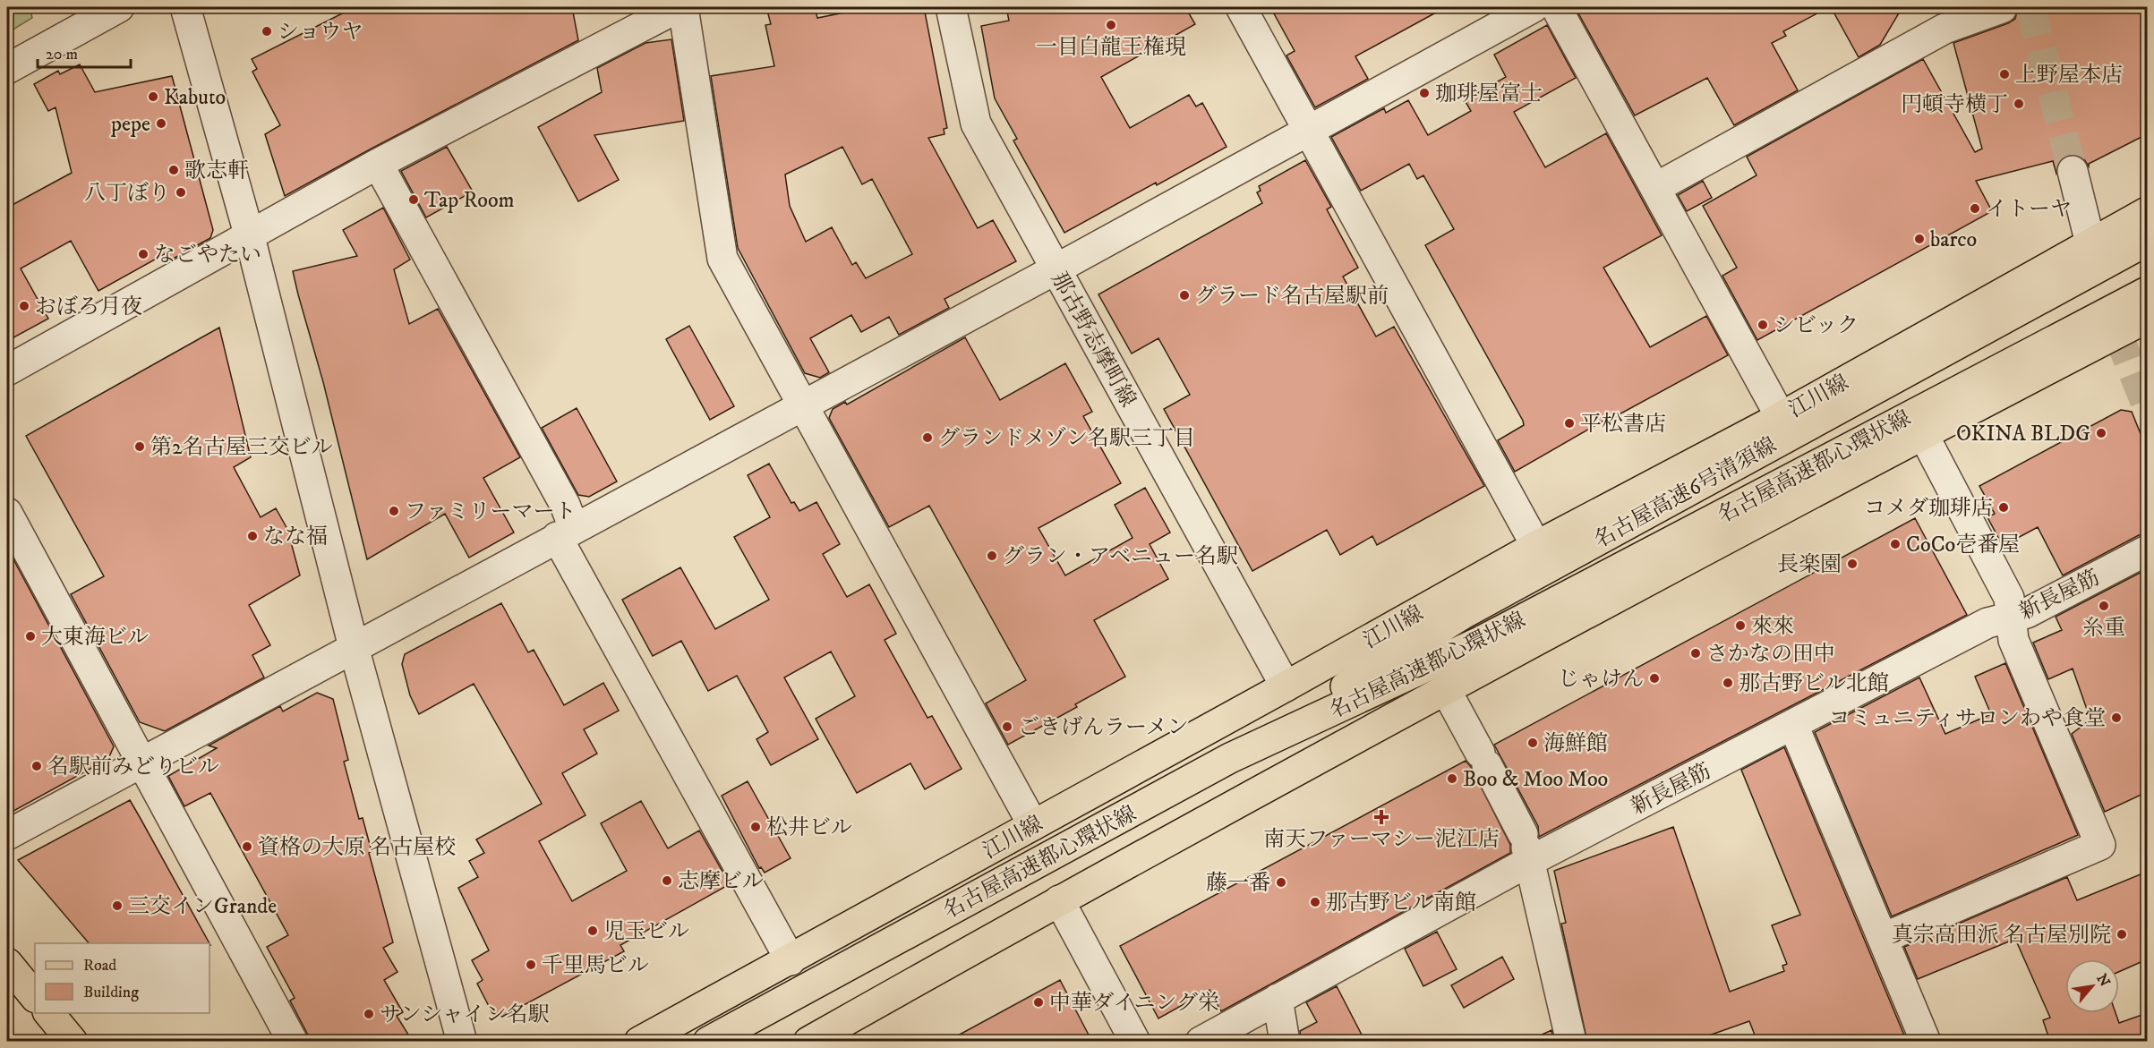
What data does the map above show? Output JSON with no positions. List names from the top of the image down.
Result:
{
  "streets": {
    "main road": ["江川線", "名古屋高速都心環状線", "名古屋高速6号清須線"],
    "street": ["那古野志摩町線", "新長屋筋"]
  },
  "crossings": [
    ["那古野志摩町線", "江川線"],
    ["名古屋高速都心環状線", "名古屋高速6号清須線"]
  ],
  "places": {
    "other": [
      "一目白龍王権現",
      "ショウヤ",
      "上野屋本店",
      "珈琲屋富士",
      "Kabuto",
      "円頓寺横丁",
      "pepe",
      "歌志軒",
      "八丁ぼり",
      "Tap Room",
      "イトーヤ",
      "barco",
      "なごやたい",
      "グラード名古屋駅前",
      "おぼろ月夜",
      "シビック",
      "平松書店",
      "OKINA BLDG",
      "グランドメゾン名駅三丁目",
      "第2名古屋三交ビル",
      "コメダ珈琲店",
      "ファミリーマート",
      "なな福",
      "CoCo壱番屋",
      "グラン・アベニュー名駅",
      "長楽園",
      "糸重",
      "來來",
      "大東海ビル",
      "さかなの田中",
      "じゃけん",
      "那古野ビル北館",
      "コミュニティサロンわや食堂",
      "ごきげんラーメン",
      "海鮮館",
      "名駅前みどりビル",
      "Boo & Moo Moo",
      "松井ビル",
      "資格の大原 名古屋校",
      "志摩ビル",
      "藤一番",
      "那古野ビル南館",
      "三交インGrande",
      "児玉ビル",
      "真宗高田派 名古屋別院",
      "千里馬ビル",
      "中華ダイニング栄",
      "サンシャイン名駅"
    ],
    "health": ["南天ファーマシー泥江店"]
  },
  "legend": ["Road", "Building"],
  "scale_bar": "20 m",
  "north": "top right"
}
